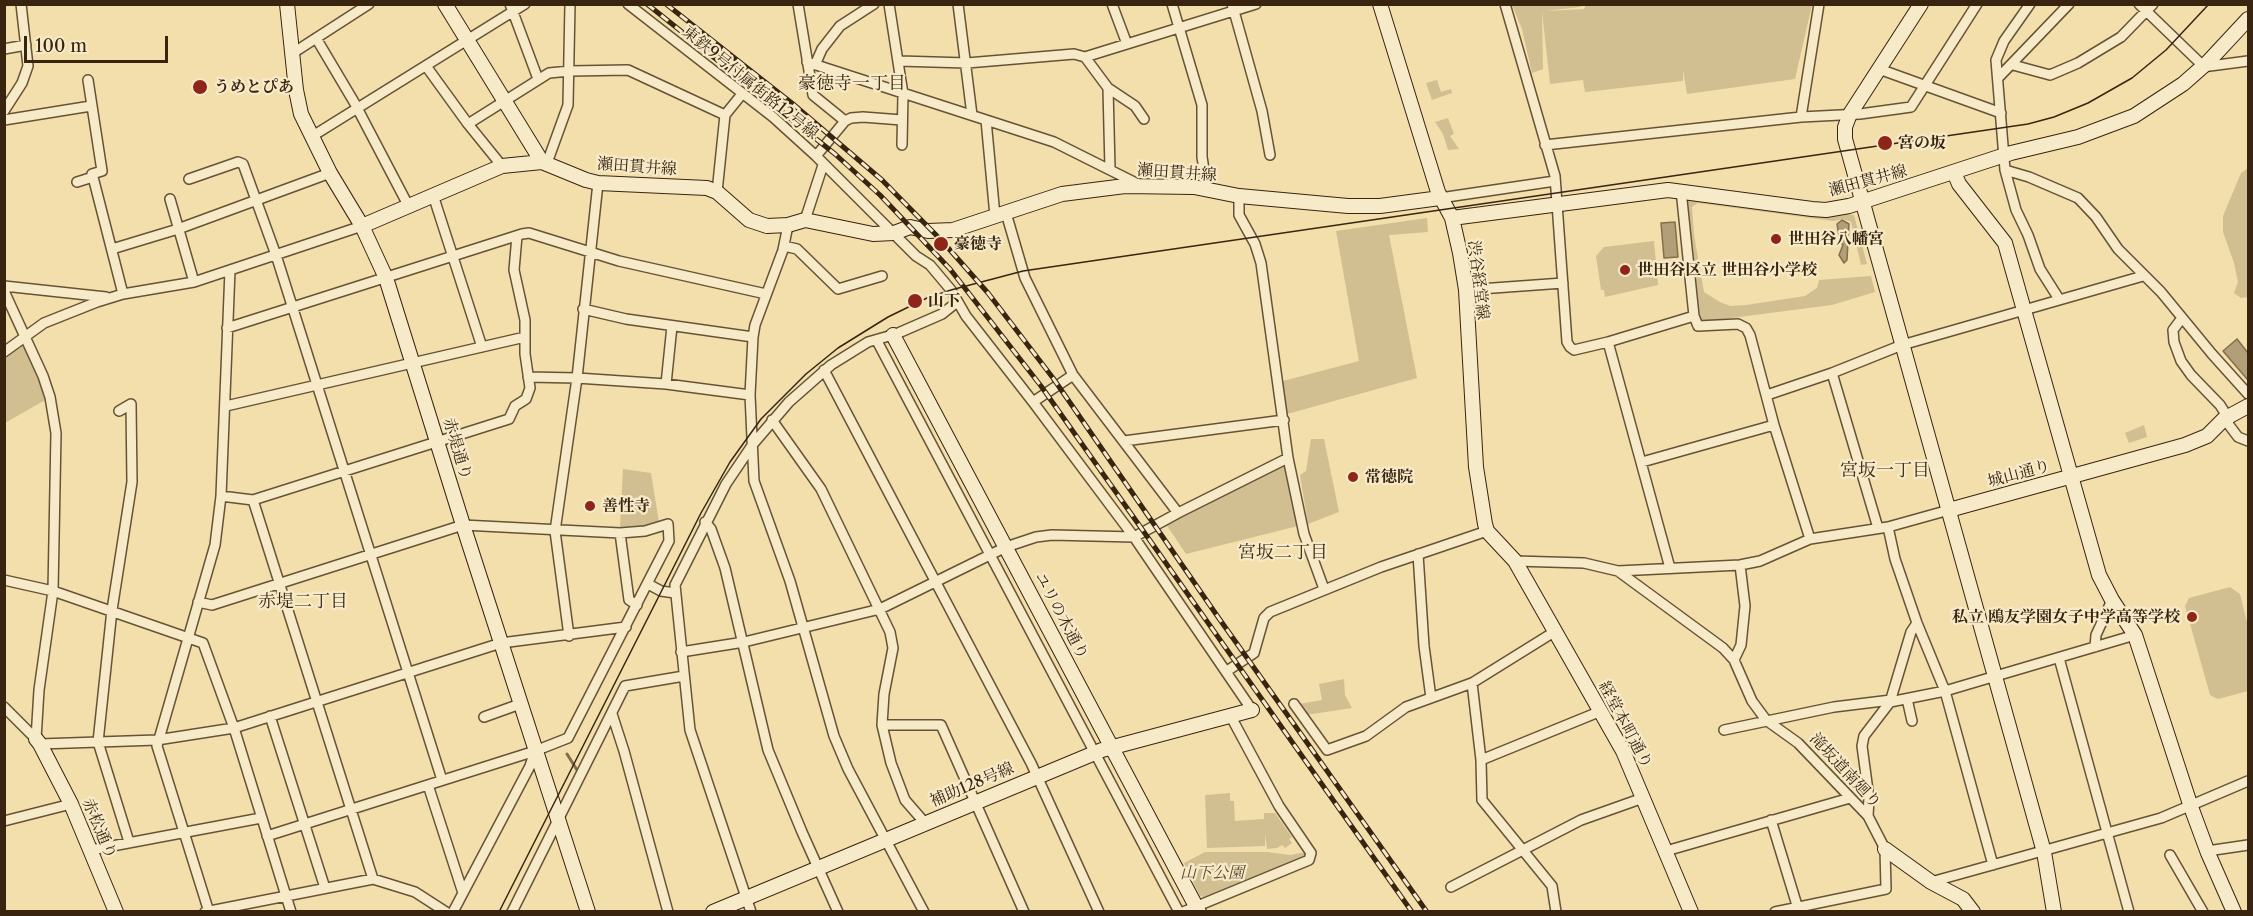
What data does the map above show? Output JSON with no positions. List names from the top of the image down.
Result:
{
  "streets": {
    "main road": [
      "瀬田貫井線",
      "渋谷経堂線",
      "赤堤通り",
      "城山通り",
      "ユリの木通り",
      "経堂本町通り",
      "滝坂道南廻り",
      "補助128号線",
      "赤松通り"
    ],
    "street": ["東鉄9号付属街路12号線"]
  },
  "crossings": [
    ["東鉄9号付属街路12号線", "瀬田貫井線"],
    ["東鉄9号付属街路12号線", "補助128号線"],
    ["瀬田貫井線", "渋谷経堂線"],
    ["瀬田貫井線", "赤堤通り"],
    ["ユリの木通り", "補助128号線"],
    ["経堂本町通り", "滝坂道南廻り"]
  ],
  "districts": [
    "豪徳寺一丁目",
    "宮坂一丁目",
    "宮坂二丁目",
    "赤堤二丁目"
  ],
  "parks": ["山下公園"],
  "places": [
    "うめとぴあ",
    "宮の坂",
    "世田谷八幡宮",
    "豪徳寺",
    "世田谷区立 世田谷小学校",
    "山下",
    "常徳院",
    "善性寺",
    "私立 鴎友学園女子中学高等学校"
  ],
  "scale_bar": "100 m"
}
